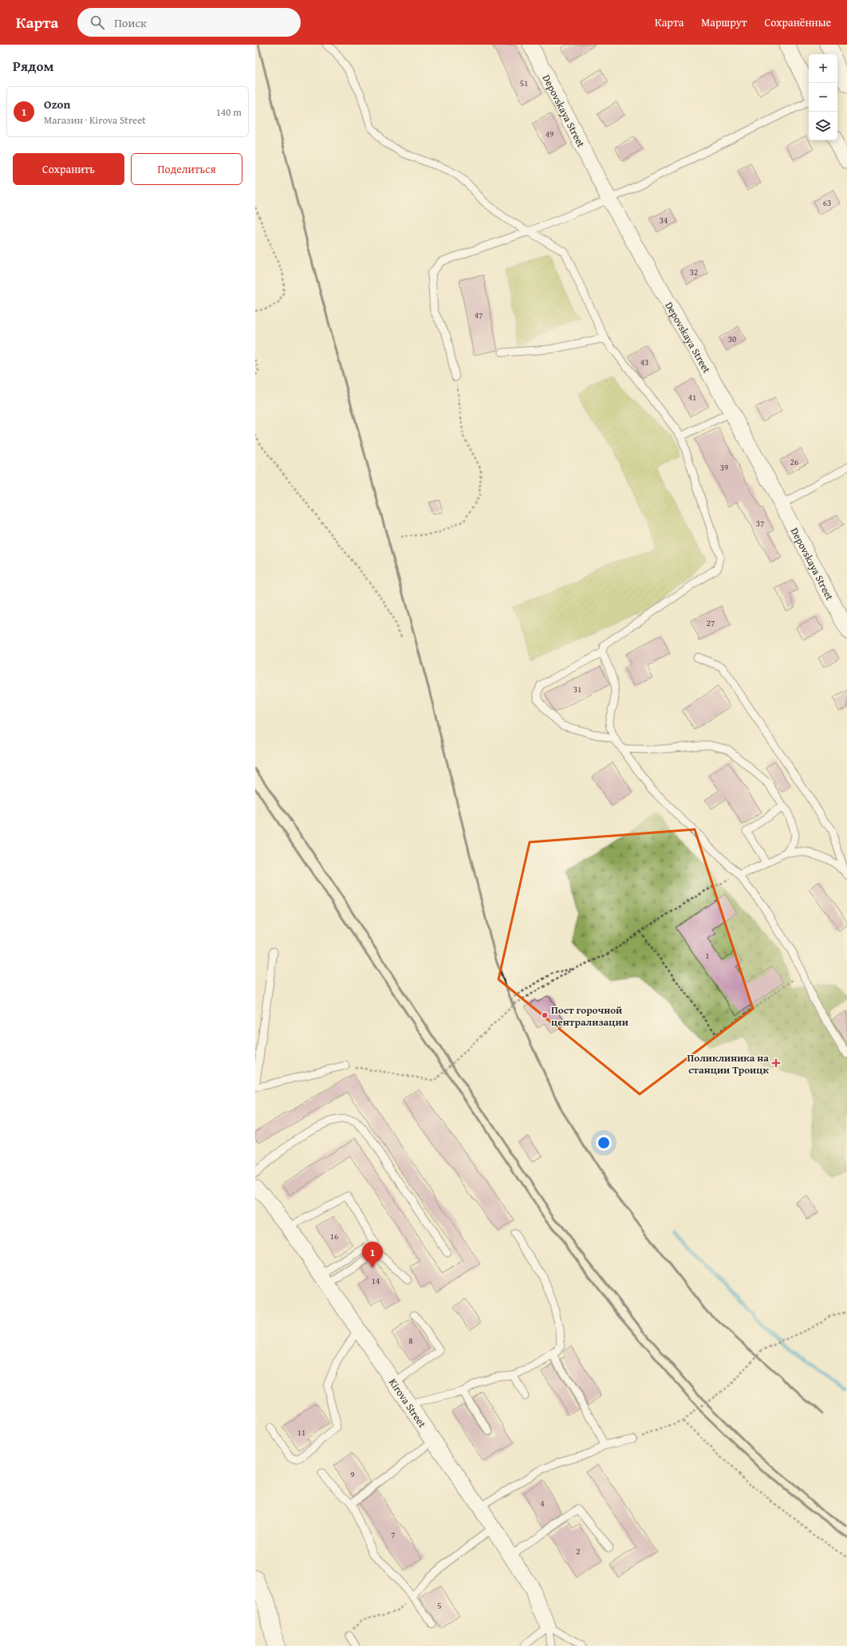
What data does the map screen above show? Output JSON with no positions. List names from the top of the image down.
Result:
{
  "streets": {
    "street": ["Depovskaya Street", "Kirova Street"]
  },
  "places": {
    "other": ["Пост горочной централизации"],
    "health": ["Поликлиника на станции Троицк"]
  },
  "house_numbers": [
    "51",
    "49",
    "63",
    "34",
    "32",
    "47",
    "30",
    "43",
    "41",
    "26",
    "39",
    "37",
    "27",
    "31",
    "1",
    "16",
    "14",
    "8",
    "11",
    "9",
    "4",
    "7",
    "2",
    "5"
  ],
  "page": {
    "header": "Карта",
    "search": "Поиск",
    "nav": ["Карта", "Маршрут", "Сохранённые"],
    "heading": "Рядом",
    "map_buttons": ["+", "−"],
    "list": [
      {
        "mark": "1",
        "name": "Ozon",
        "note": "Магазин · Kirova Street",
        "value": "140 m"
      }
    ],
    "buttons": ["Сохранить", "Поделиться"],
    "pins": "1"
  }
}
